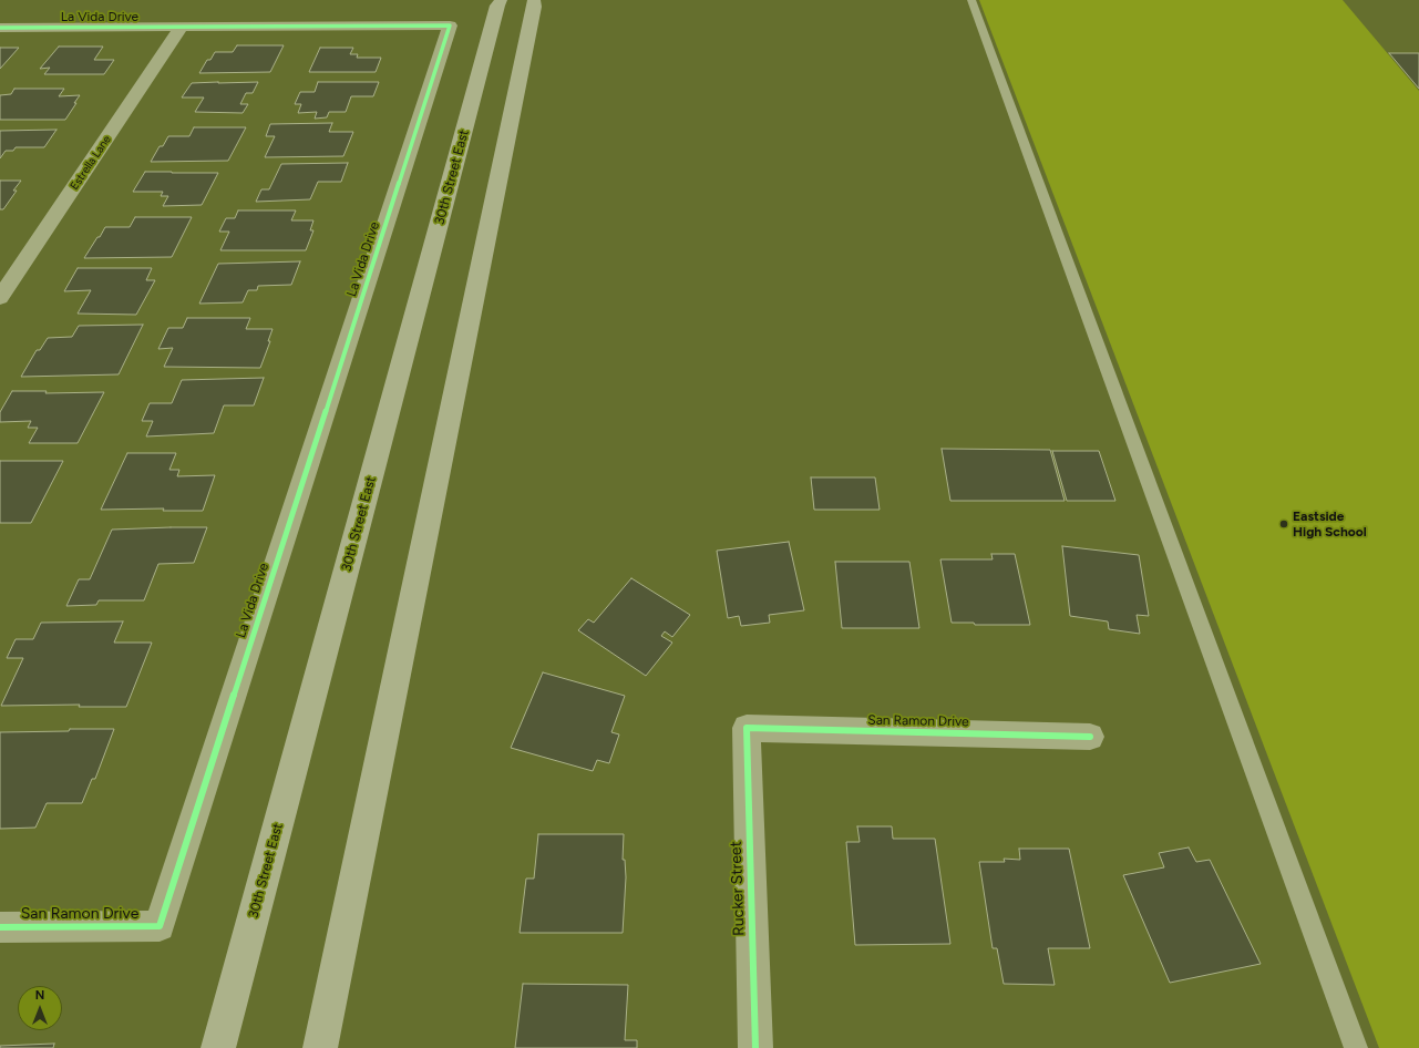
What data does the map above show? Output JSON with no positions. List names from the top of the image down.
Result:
{
  "streets": {
    "main road": ["30th Street East"],
    "street": [
      "La Vida Drive",
      "Estrella Lane",
      "San Ramon Drive",
      "Rucker Street"
    ]
  },
  "crossings": [
    ["La Vida Drive", "Estrella Lane"],
    ["La Vida Drive", "San Ramon Drive"],
    ["San Ramon Drive", "Rucker Street"]
  ],
  "places": ["Eastside High School"],
  "north": "top"
}
